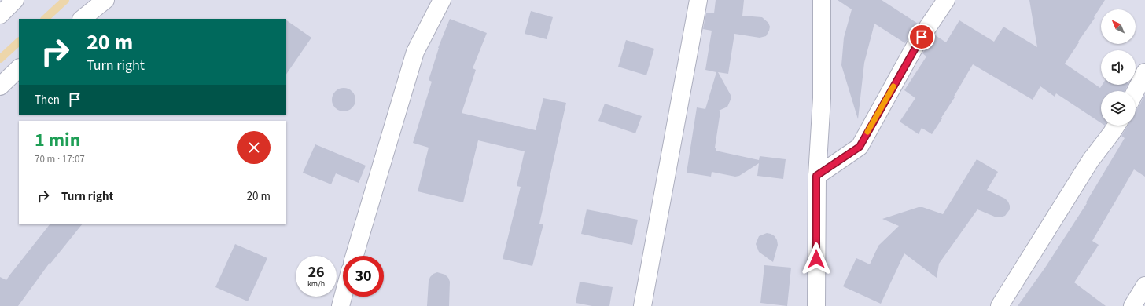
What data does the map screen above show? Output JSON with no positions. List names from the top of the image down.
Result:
{
  "north": "top left",
  "page": {
    "turn": ["20 m", "Turn right"],
    "then": "Then",
    "heading": ["1 min", "70 m · 17:07"],
    "list": [
      {
        "name": "Turn right",
        "value": "20 m"
      }
    ],
    "speed": "26 km/h",
    "limit": "30"
  }
}
